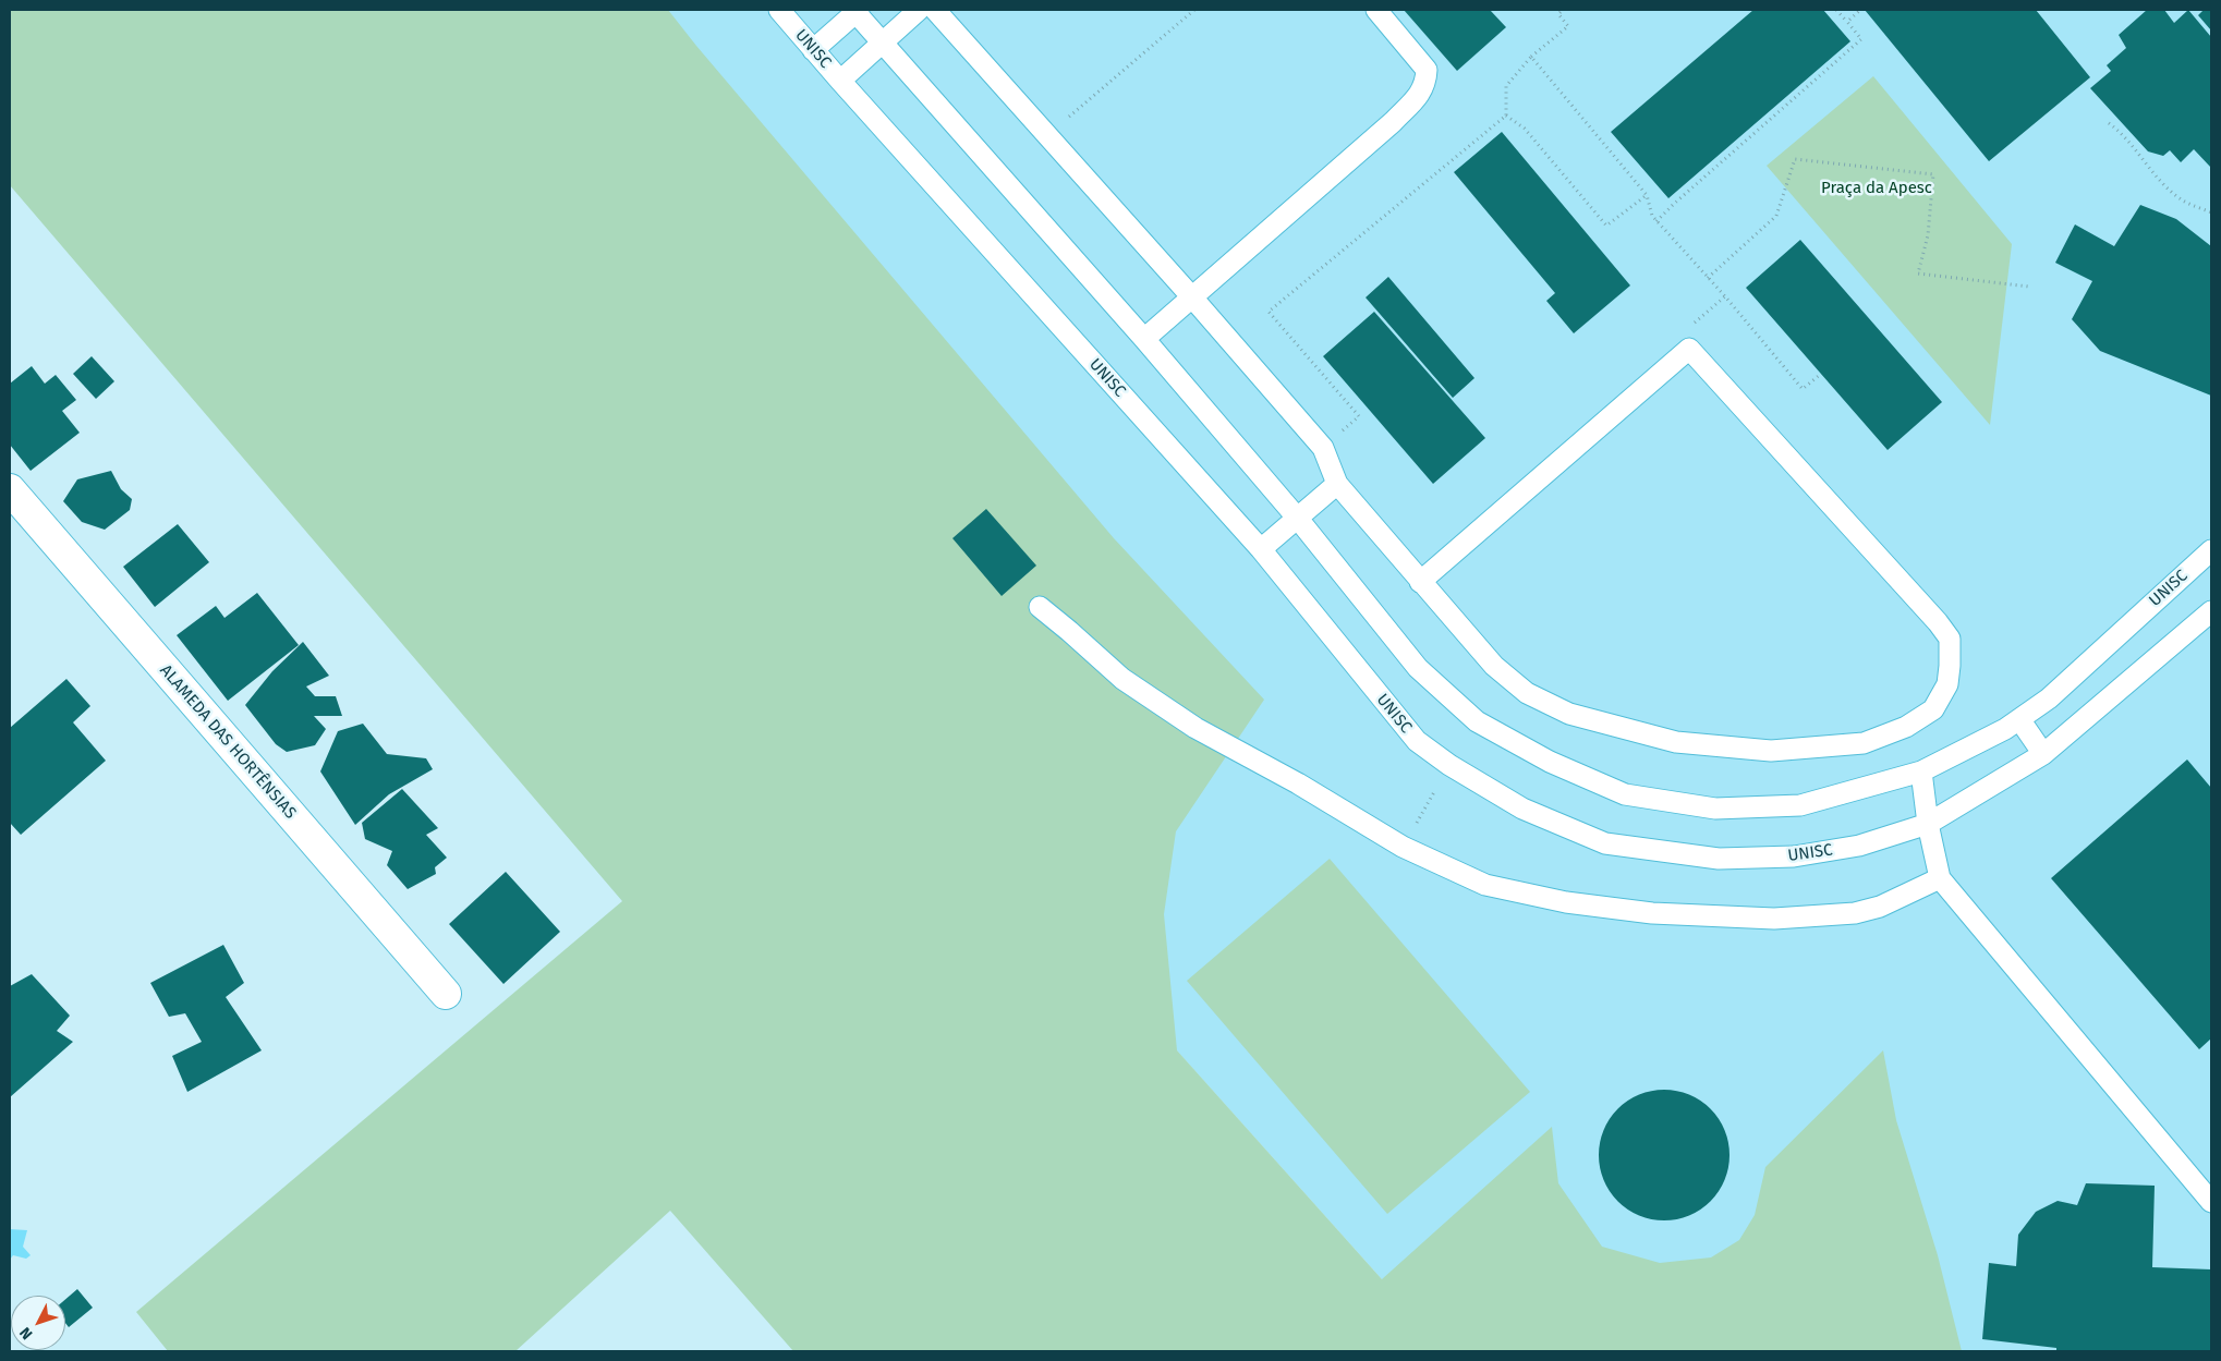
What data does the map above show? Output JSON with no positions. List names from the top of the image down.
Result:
{
  "streets": {
    "street": ["ALAMEDA DAS HORTÊNSIAS"],
    "lane": ["UNISC"]
  },
  "parks": ["Praça da Apesc"],
  "north": "bottom left"
}
